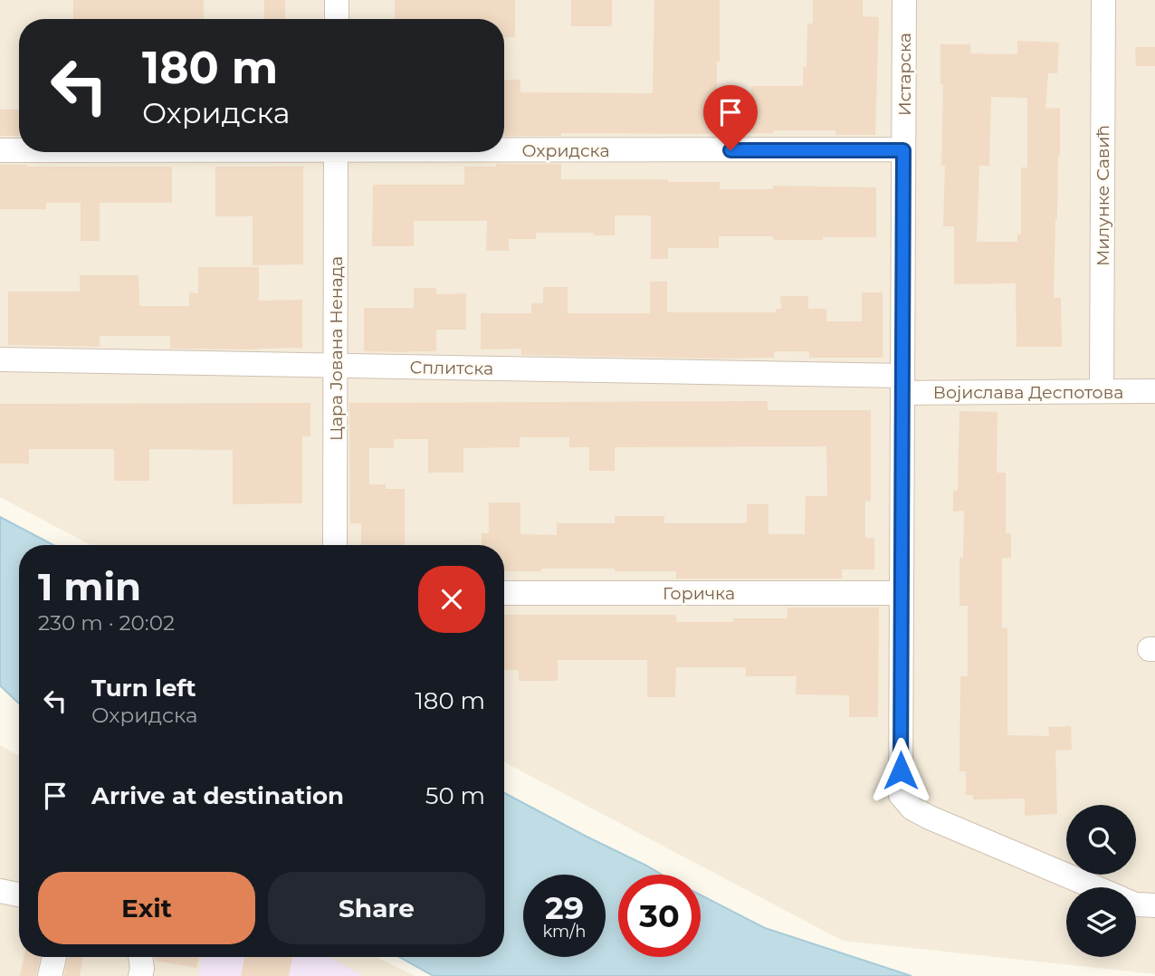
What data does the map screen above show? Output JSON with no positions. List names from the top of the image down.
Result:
{
  "streets": {
    "street": [
      "Истарска",
      "Охридска",
      "Милунке Савић",
      "Цара Јована Ненада",
      "Сплитска",
      "Војислава Деспотова",
      "Горичка"
    ]
  },
  "crossings": [
    ["Истарска", "Охридска"],
    ["Истарска", "Сплитска"],
    ["Истарска", "Војислава Деспотова"],
    ["Истарска", "Горичка"],
    ["Милунке Савић", "Војислава Деспотова"],
    ["Цара Јована Ненада", "Сплитска"],
    ["Сплитска", "Војислава Деспотова"]
  ],
  "page": {
    "turn": ["180 m", "Охридска"],
    "heading": ["1 min", "230 m · 20:02"],
    "list": [
      {
        "name": "Turn left",
        "note": "Охридска",
        "value": "180 m"
      },
      {
        "name": "Arrive at destination",
        "value": "50 m"
      }
    ],
    "buttons": ["Exit", "Share"],
    "speed": "29 km/h",
    "limit": "30"
  }
}
